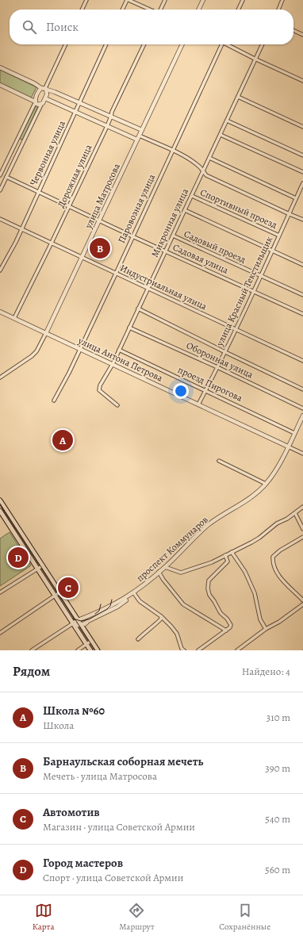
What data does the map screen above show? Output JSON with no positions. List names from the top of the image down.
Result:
{
  "streets": {
    "street": [
      "Червонная улица",
      "Дорожная улица",
      "улица Матросова",
      "Паровозная улица",
      "Спортивный проезд",
      "Микронная улица",
      "Садовый проезд",
      "Садовая улица",
      "Индустриальная улица",
      "улица Красный Текстильщик",
      "улица Антона Петрова",
      "Оборонная улица",
      "проезд Пирогова",
      "проспект Коммунаров"
    ]
  },
  "crossings": [
    ["Червонная улица", "Садовая улица"],
    ["Червонная улица", "Индустриальная улица"],
    ["Дорожная улица", "Садовая улица"],
    ["Дорожная улица", "Индустриальная улица"],
    ["Дорожная улица", "улица Антона Петрова"],
    ["улица Матросова", "Садовая улица"],
    ["улица Матросова", "Индустриальная улица"],
    ["улица Матросова", "улица Антона Петрова"],
    ["Паровозная улица", "Садовая улица"],
    ["Паровозная улица", "Индустриальная улица"],
    ["Паровозная улица", "улица Антона Петрова"],
    ["Спортивный проезд", "Микронная улица"],
    ["Спортивный проезд", "улица Красный Текстильщик"],
    ["Микронная улица", "Садовый проезд"],
    ["Микронная улица", "Садовая улица"],
    ["Микронная улица", "Индустриальная улица"],
    ["Микронная улица", "улица Антона Петрова"],
    ["Микронная улица", "Оборонная улица"],
    ["Микронная улица", "проезд Пирогова"],
    ["Садовый проезд", "улица Красный Текстильщик"],
    ["Садовая улица", "улица Красный Текстильщик"],
    ["Индустриальная улица", "улица Красный Текстильщик"],
    ["улица Красный Текстильщик", "улица Антона Петрова"],
    ["улица Красный Текстильщик", "Оборонная улица"],
    ["улица Красный Текстильщик", "проезд Пирогова"],
    ["улица Антона Петрова", "проспект Коммунаров"],
    ["проезд Пирогова", "проспект Коммунаров"]
  ],
  "page": {
    "search": "Поиск",
    "pins": [
      "B",
      "A",
      "D",
      "C"
    ],
    "heading": ["Рядом", "Найдено: 4"],
    "list": [
      {
        "mark": "A",
        "name": "Школа №60",
        "note": "Школа",
        "value": "310 m"
      },
      {
        "mark": "B",
        "name": "Барнаульская соборная мечеть",
        "note": "Мечеть · улица Матросова",
        "value": "390 m"
      },
      {
        "mark": "C",
        "name": "Автомотив",
        "note": "Магазин · улица Советской Армии",
        "value": "540 m"
      },
      {
        "mark": "D",
        "name": "Город мастеров",
        "note": "Спорт · улица Советской Армии",
        "value": "560 m"
      }
    ],
    "nav": ["Карта", "Маршрут", "Сохранённые"]
  }
}
